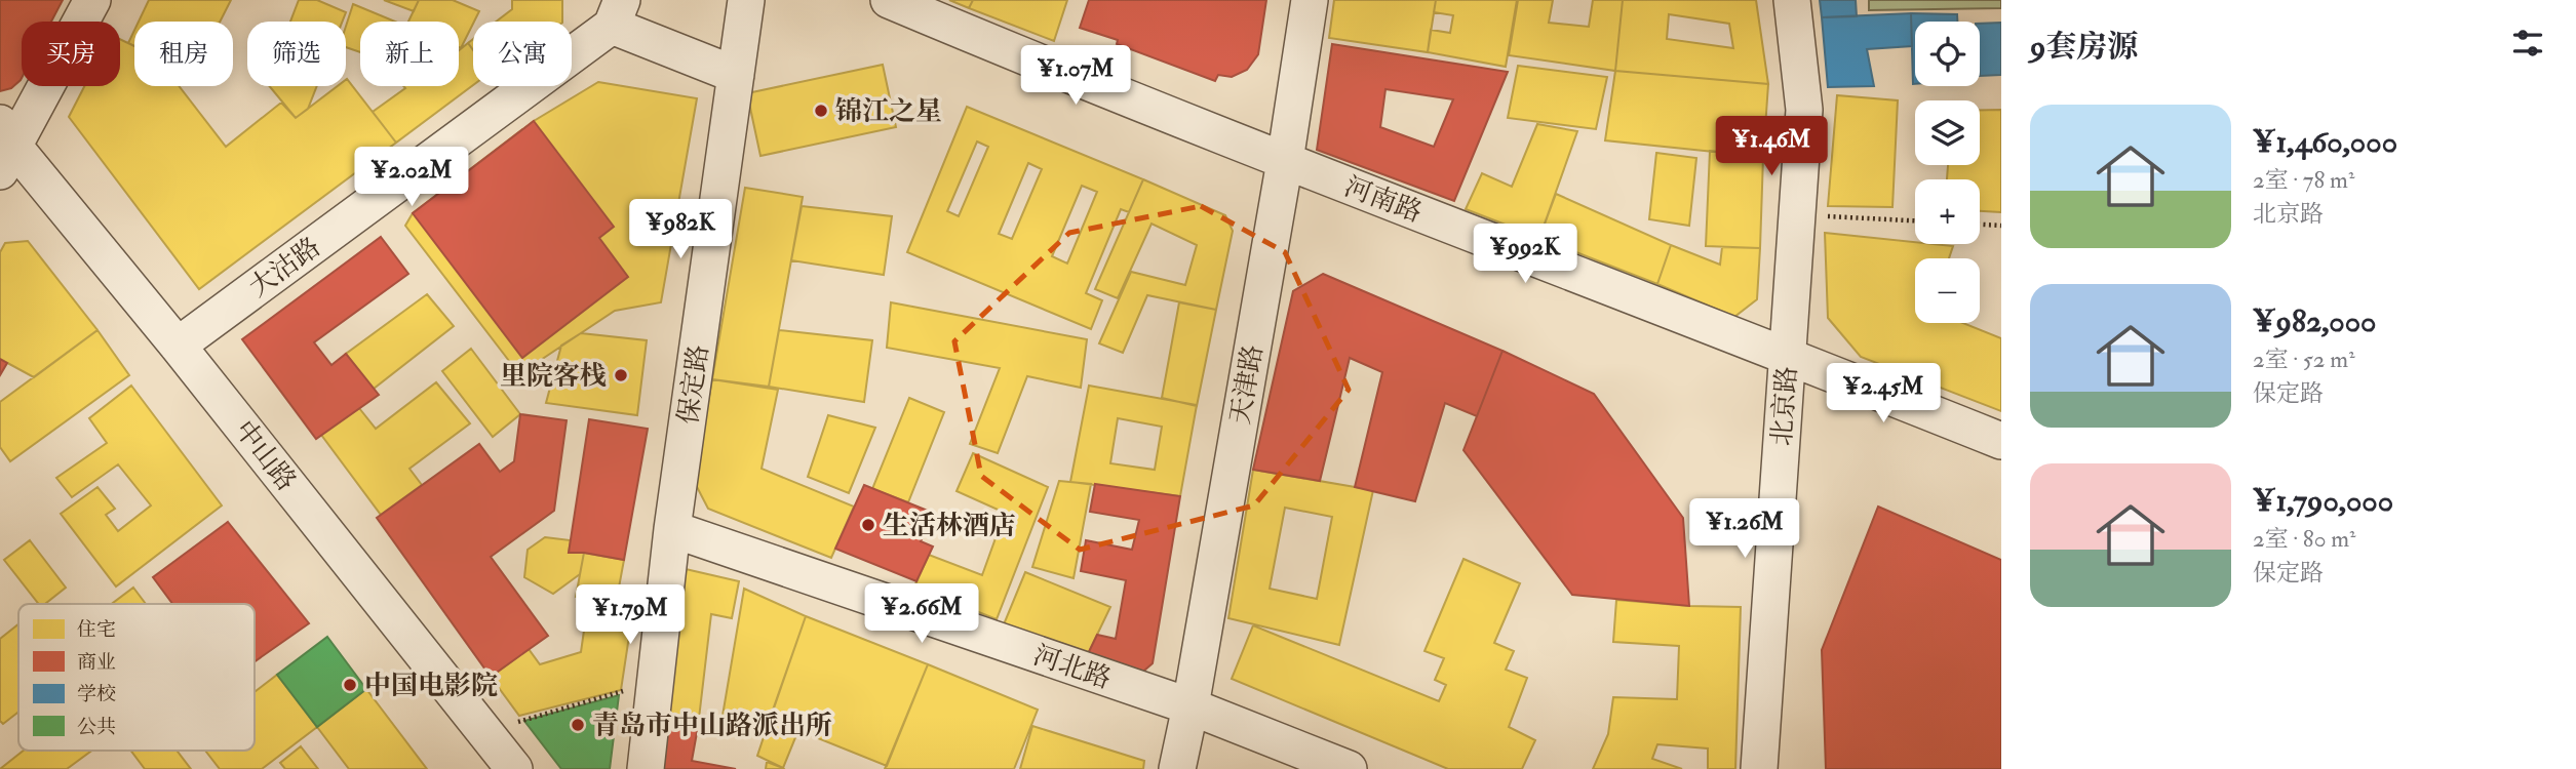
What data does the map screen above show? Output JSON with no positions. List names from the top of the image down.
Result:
{
  "streets": {
    "street": [
      "河南路",
      "大沽路",
      "保定路",
      "天津路",
      "北京路",
      "中山路",
      "河北路"
    ]
  },
  "crossings": [
    ["河南路", "天津路"],
    ["河南路", "北京路"],
    ["大沽路", "中山路"],
    ["保定路", "河北路"],
    ["天津路", "河北路"]
  ],
  "places": [
    "锦江之星",
    "里院客栈",
    "生活林酒店",
    "中国电影院",
    "青岛市中山路派出所"
  ],
  "legend": [
    "住宅",
    "商业",
    "学校",
    "公共"
  ],
  "page": {
    "heading": "9套房源",
    "map_buttons": ["+", "−"],
    "chip": [
      "买房",
      "租房",
      "筛选",
      "新上",
      "公寓"
    ],
    "price": [
      "¥1.07M",
      "¥1.46M",
      "¥2.02M",
      "¥982K",
      "¥992K",
      "¥2.45M",
      "¥1.26M",
      "¥2.66M",
      "¥1.79M"
    ],
    "list": [
      {
        "name": "¥1,460,000",
        "note": "2室 · 78 m² · 北京路"
      },
      {
        "name": "¥982,000",
        "note": "2室 · 52 m² · 保定路"
      },
      {
        "name": "¥1,790,000",
        "note": "2室 · 80 m² · 保定路"
      }
    ]
  }
}
